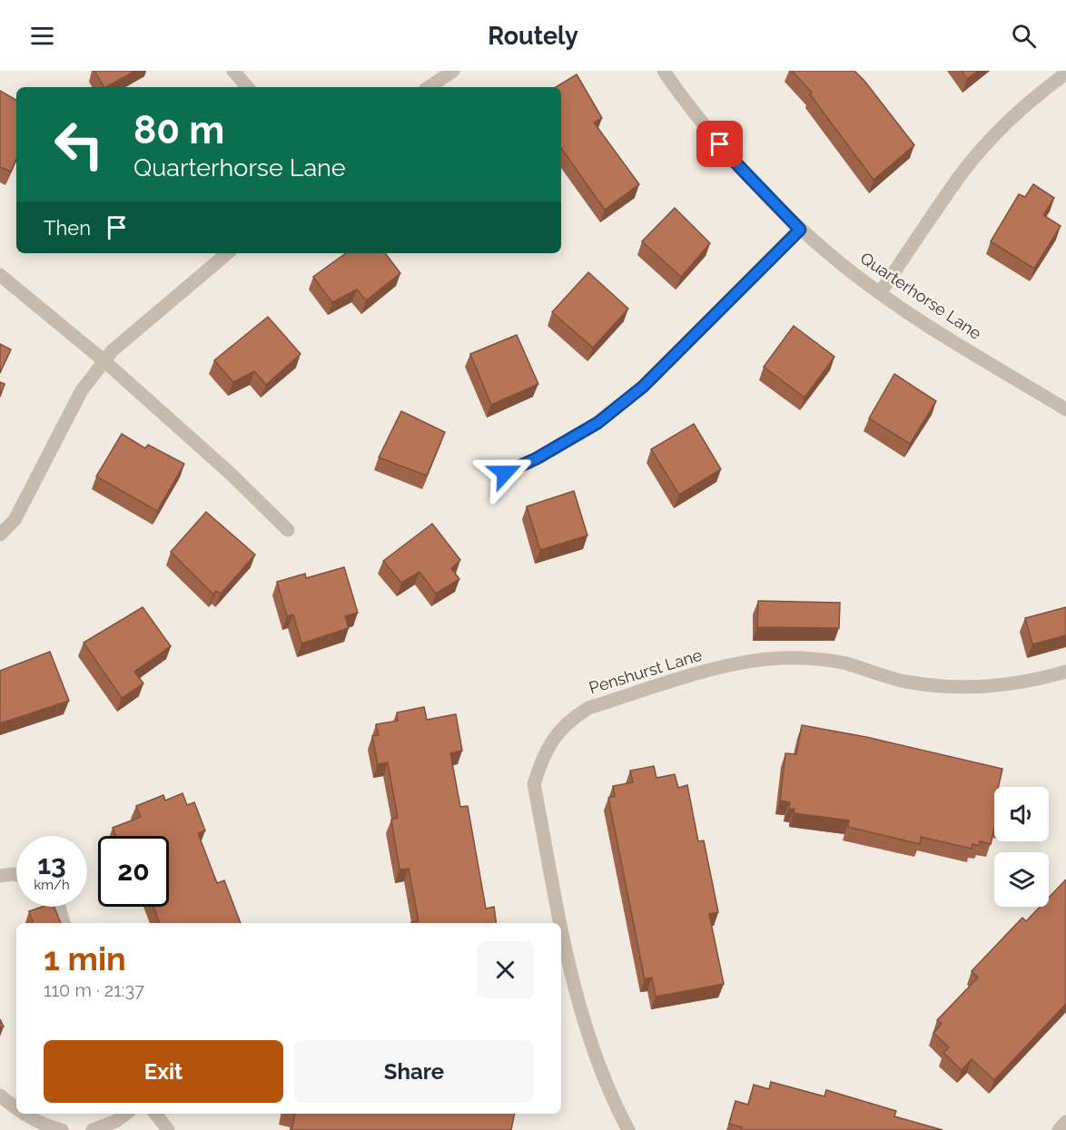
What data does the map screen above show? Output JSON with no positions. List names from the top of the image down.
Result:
{
  "streets": {
    "street": ["Quarterhorse Lane", "Penshurst Lane"]
  },
  "page": {
    "header": "Routely",
    "turn": ["80 m", "Quarterhorse Lane"],
    "then": "Then",
    "speed": "13 km/h",
    "limit": "20",
    "heading": ["1 min", "110 m · 21:37"],
    "buttons": ["Exit", "Share"]
  }
}
